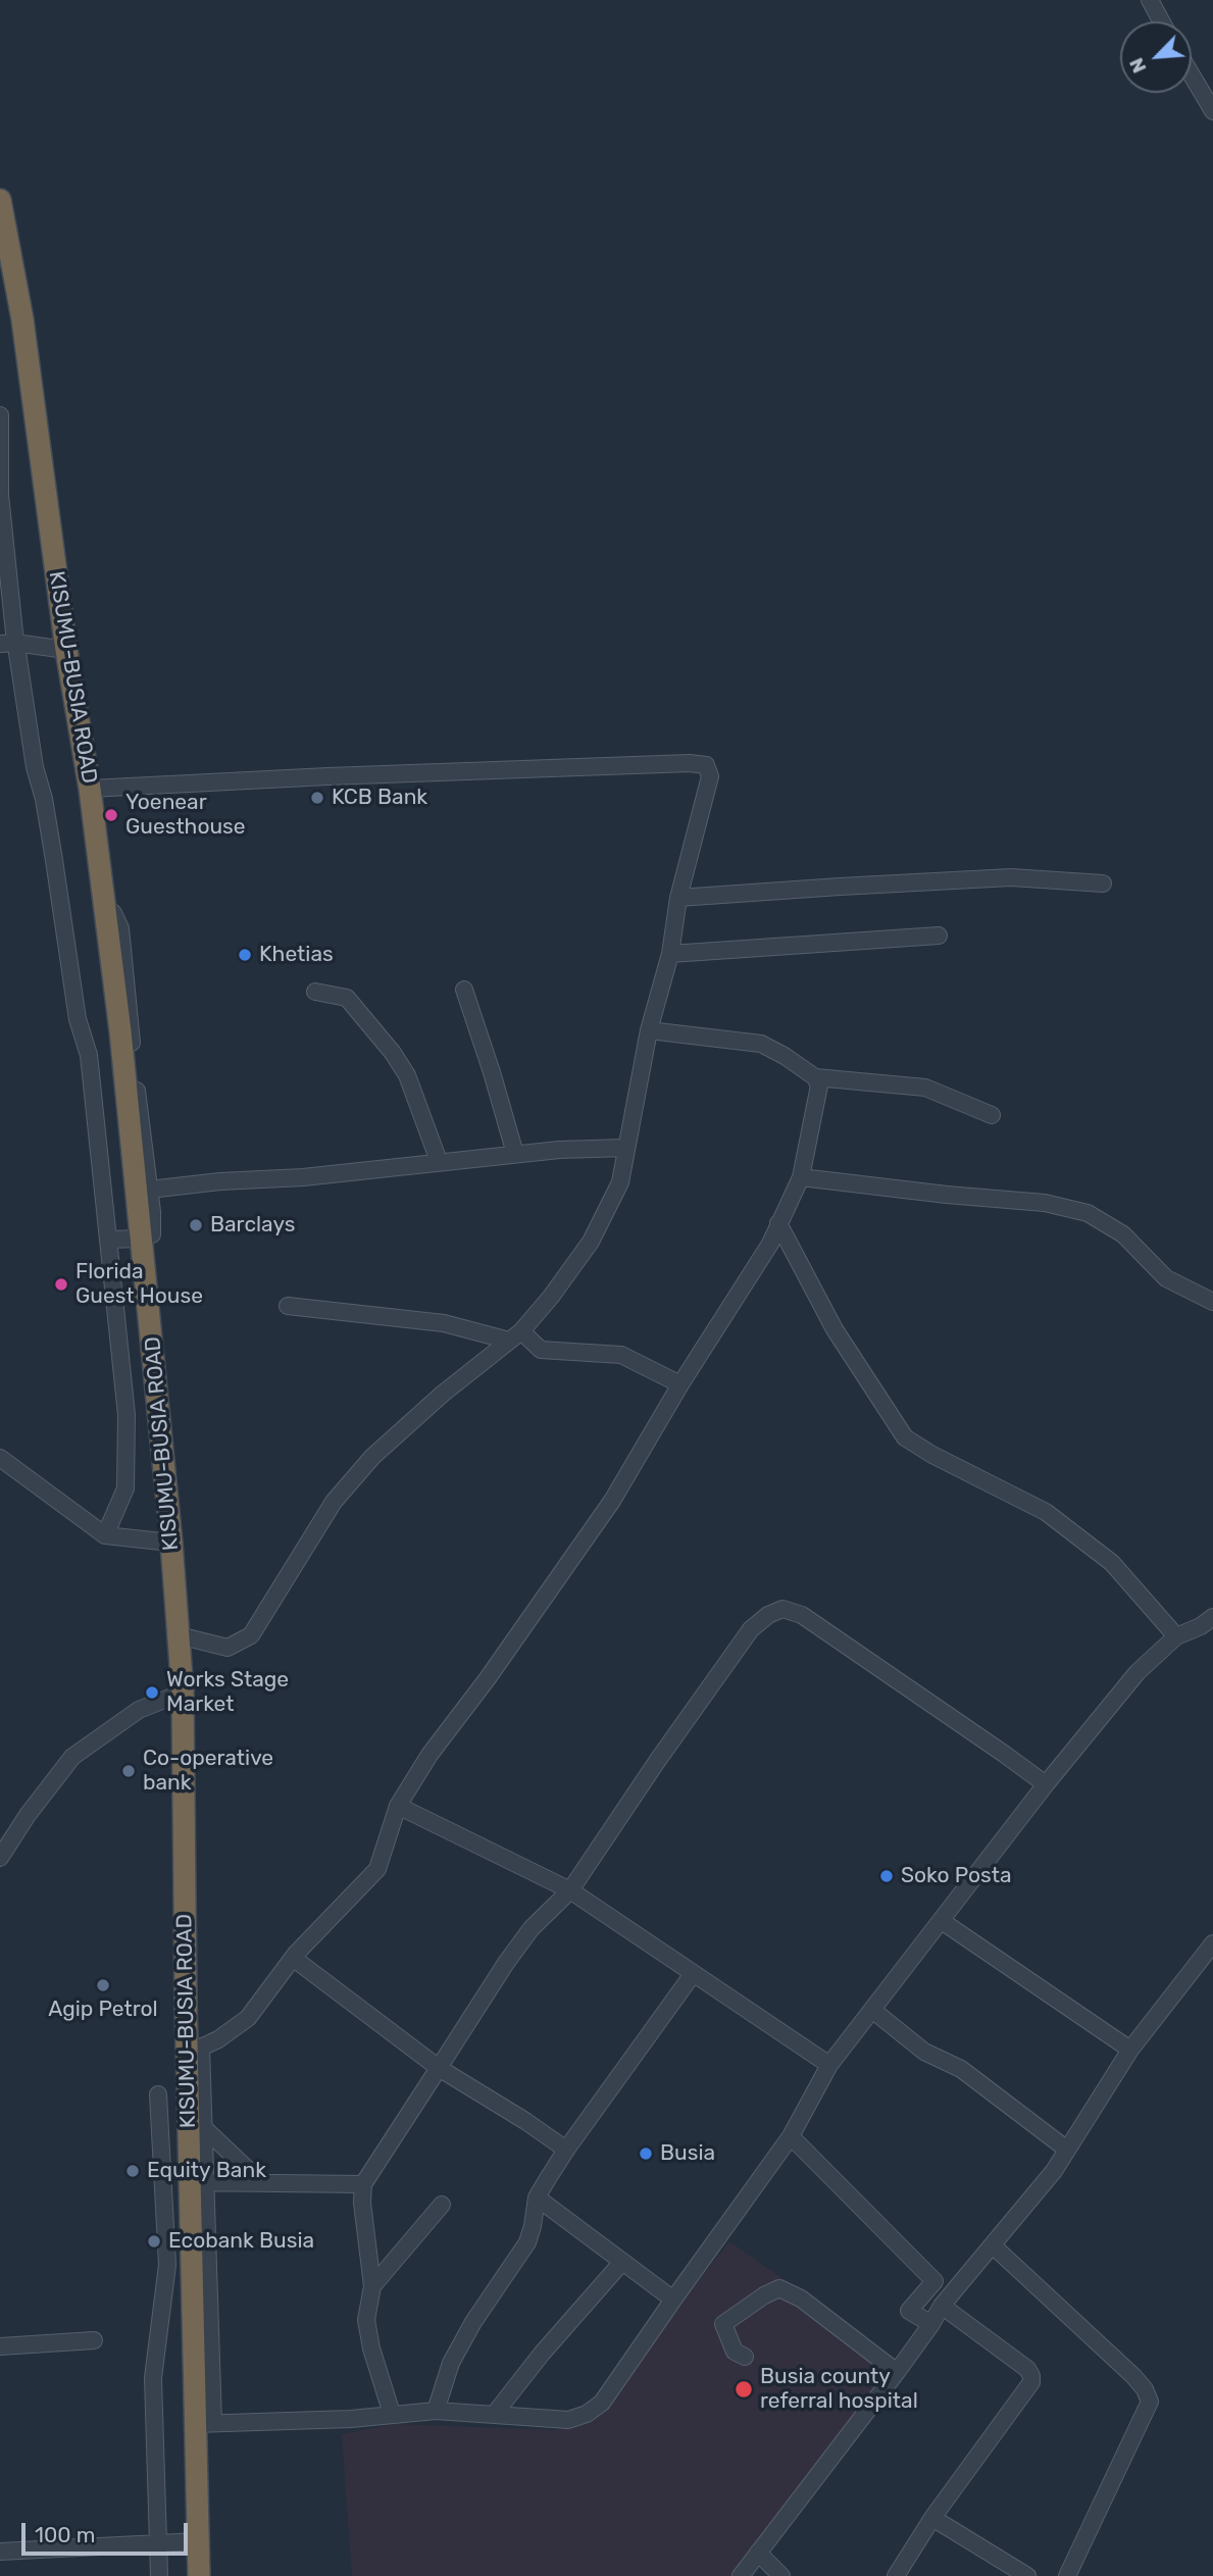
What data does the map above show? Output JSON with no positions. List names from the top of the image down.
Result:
{
  "streets": {
    "highway": ["KISUMU-BUSIA ROAD"]
  },
  "places": [
    "KCB Bank",
    "Yoenear Guesthouse",
    "Khetias",
    "Barclays",
    "Florida Guest House",
    "Works Stage Market",
    "Co-operative bank",
    "Soko Posta",
    "Agip Petrol",
    "Busia",
    "Equity Bank",
    "Ecobank Busia",
    "Busia county referral hospital"
  ],
  "scale_bar": "100 m",
  "north": "bottom left"
}
